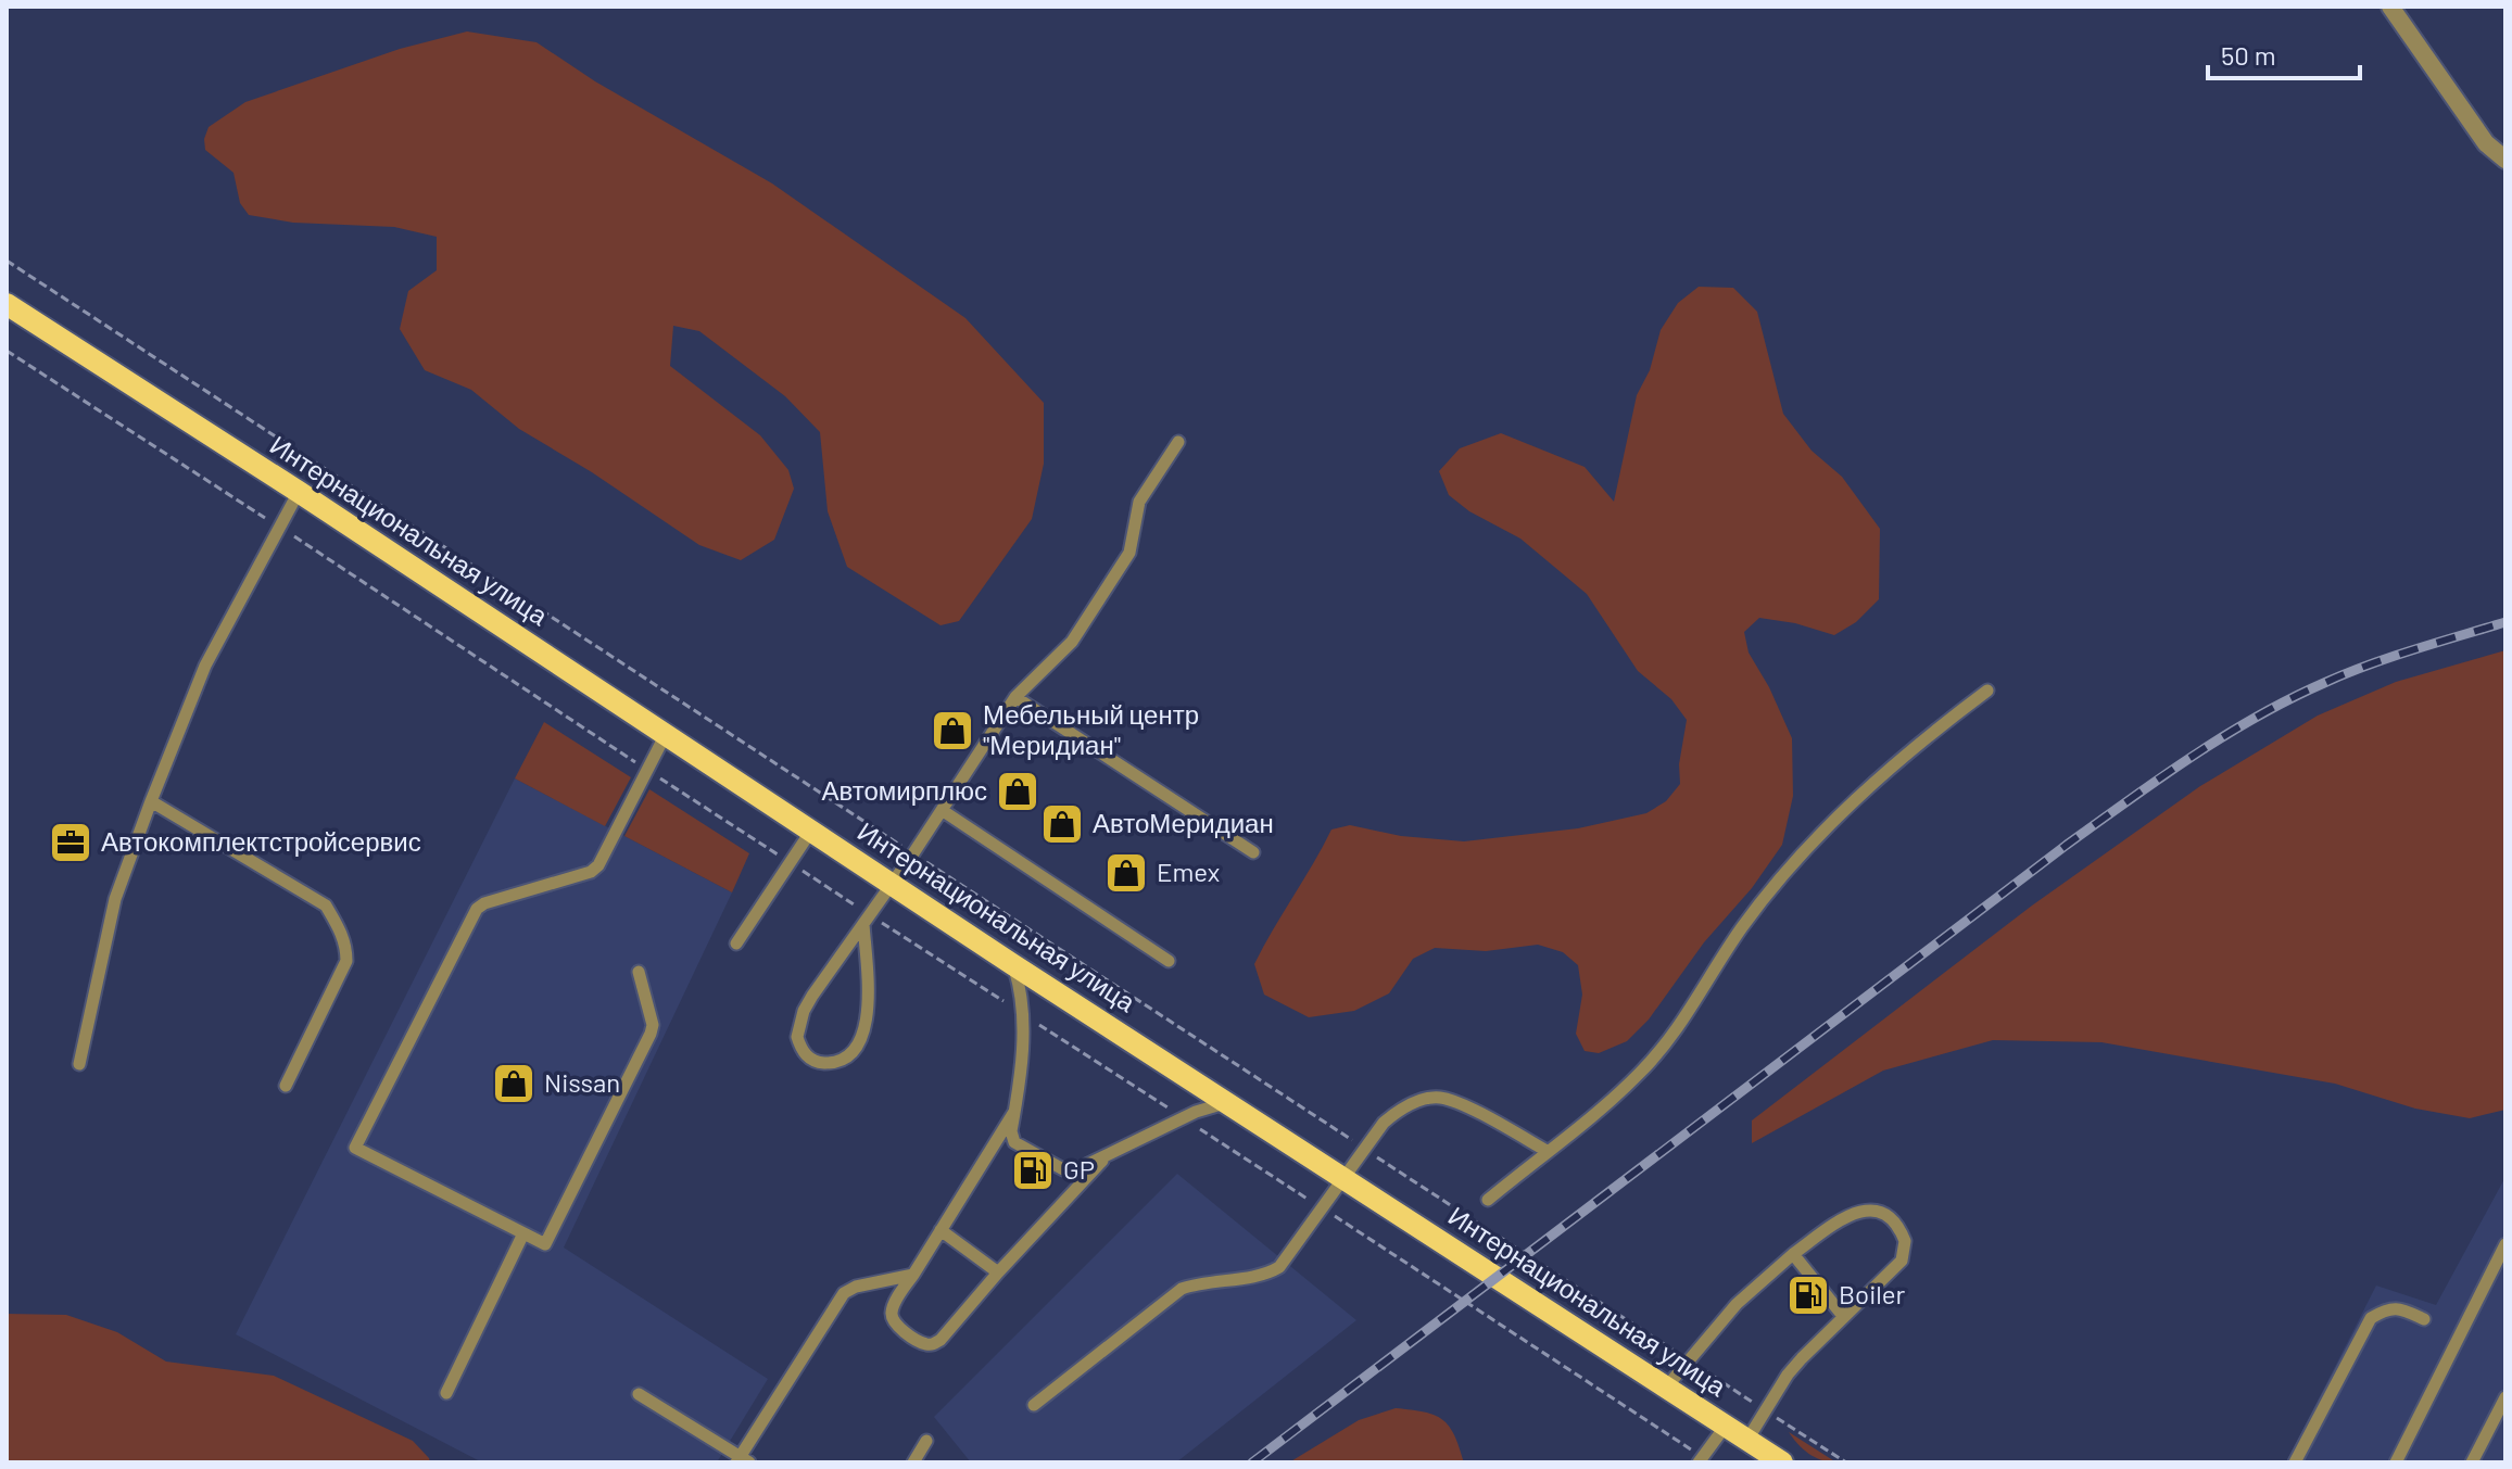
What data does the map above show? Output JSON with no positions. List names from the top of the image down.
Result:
{
  "streets": {
    "main road": ["Интернациональная улица"]
  },
  "places": {
    "shop": [
      "Мебельный центр \"Меридиан\"",
      "Автомирплюс",
      "АвтоМеридиан",
      "Emex",
      "Nissan"
    ],
    "office": ["Автокомплектстройсервис"],
    "fuel station": ["GP", "Boiler"]
  },
  "scale_bar": "50 m"
}
